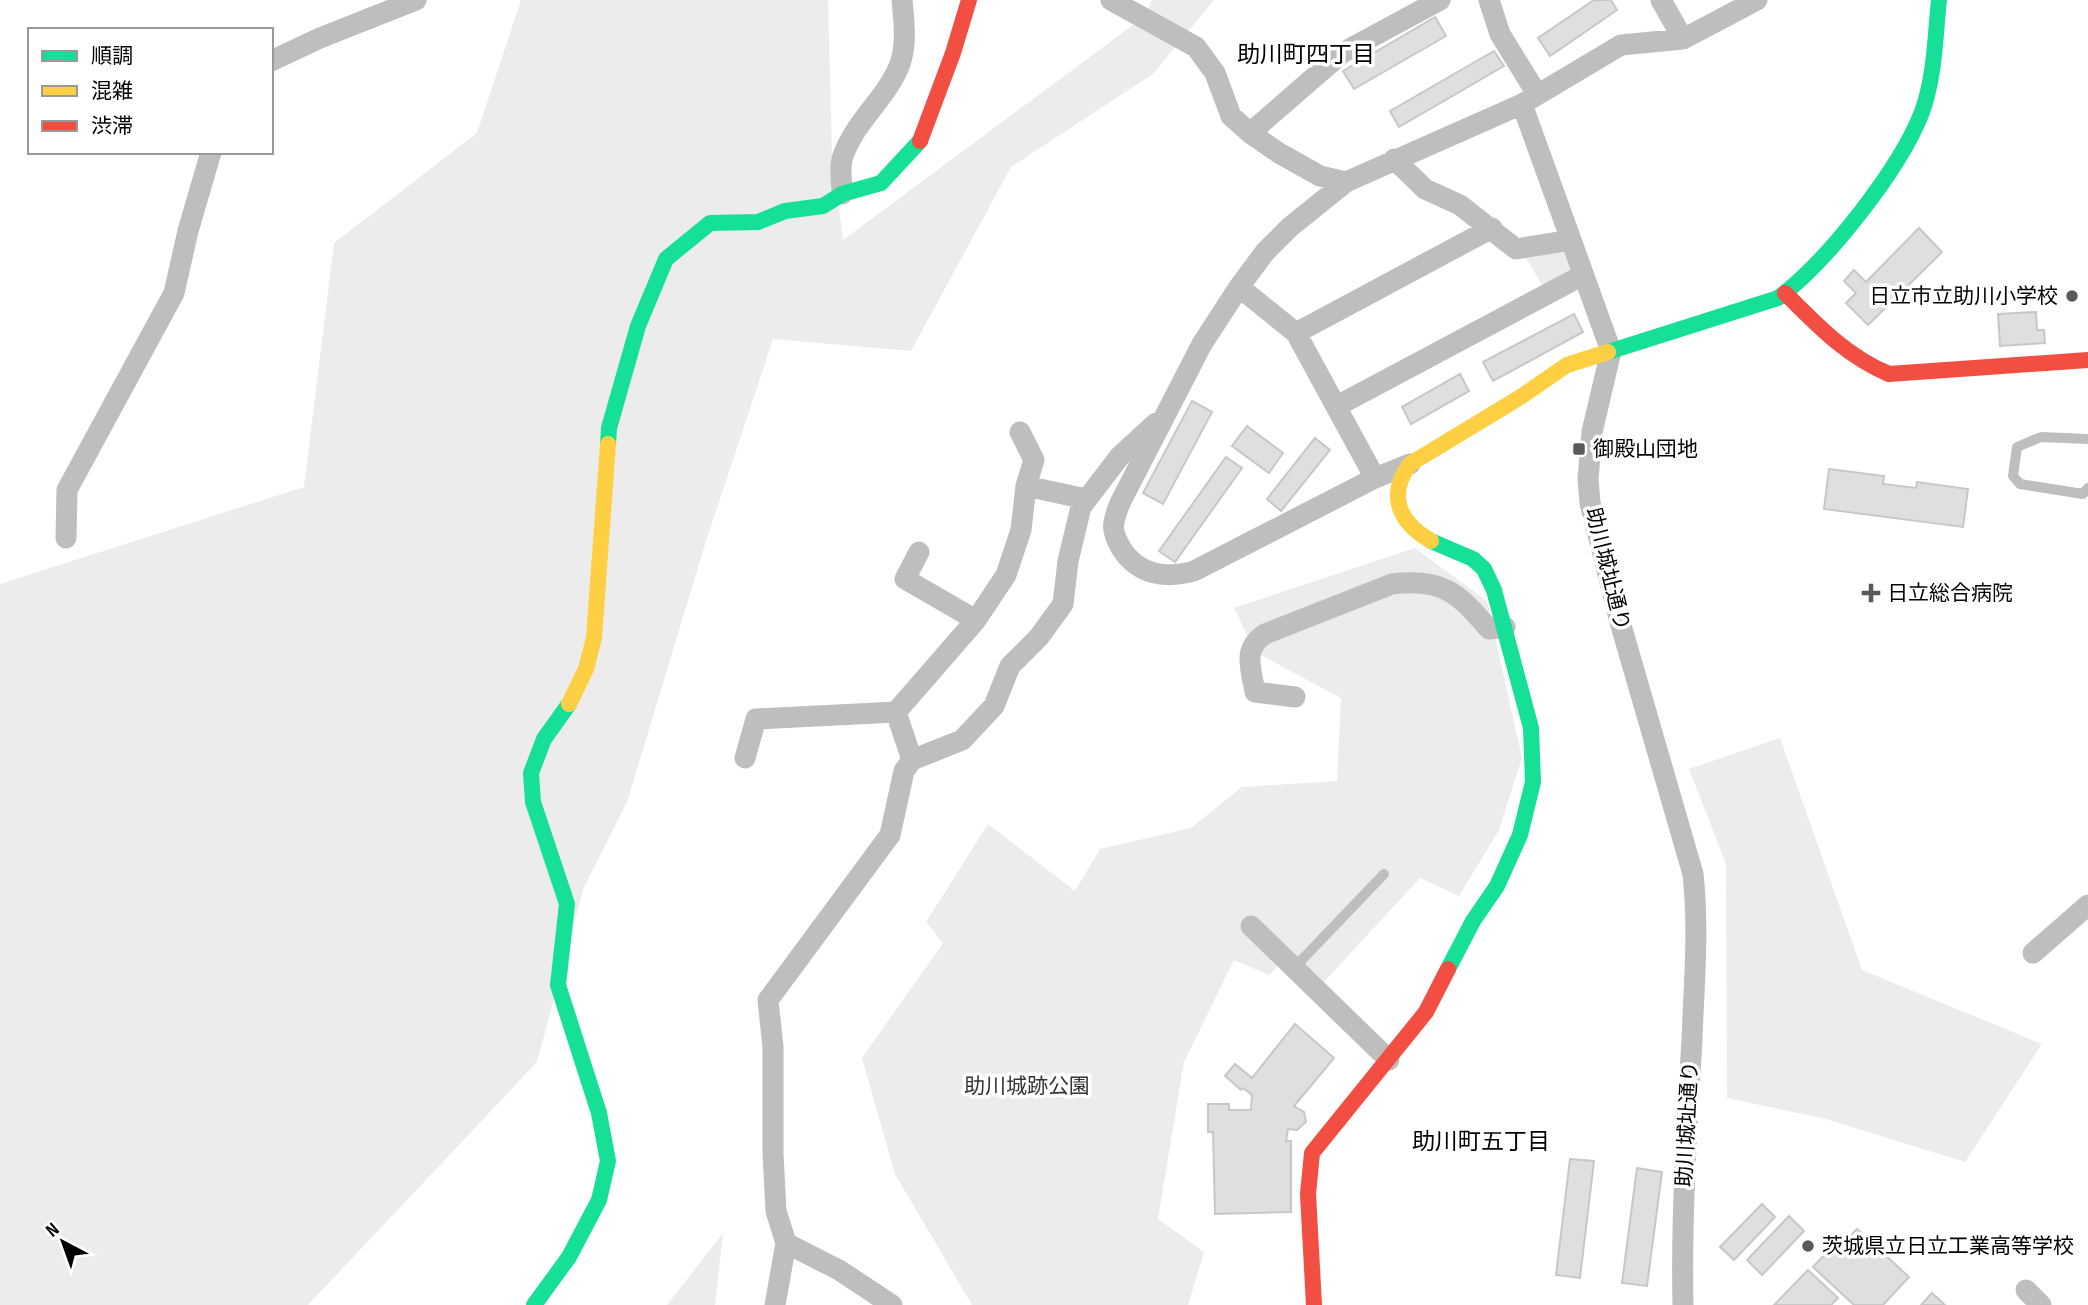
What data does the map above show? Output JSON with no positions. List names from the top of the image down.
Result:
{
  "streets": {
    "street": ["助川城址通り"]
  },
  "districts": ["助川町四丁目", "助川町五丁目"],
  "parks": ["助川城跡公園"],
  "places": {
    "other": ["日立市立助川小学校", "茨城県立日立工業高等学校"],
    "transit": ["御殿山団地"],
    "health": ["日立総合病院"]
  },
  "legend": ["順調", "混雑", "渋滞"],
  "north": "top left"
}
